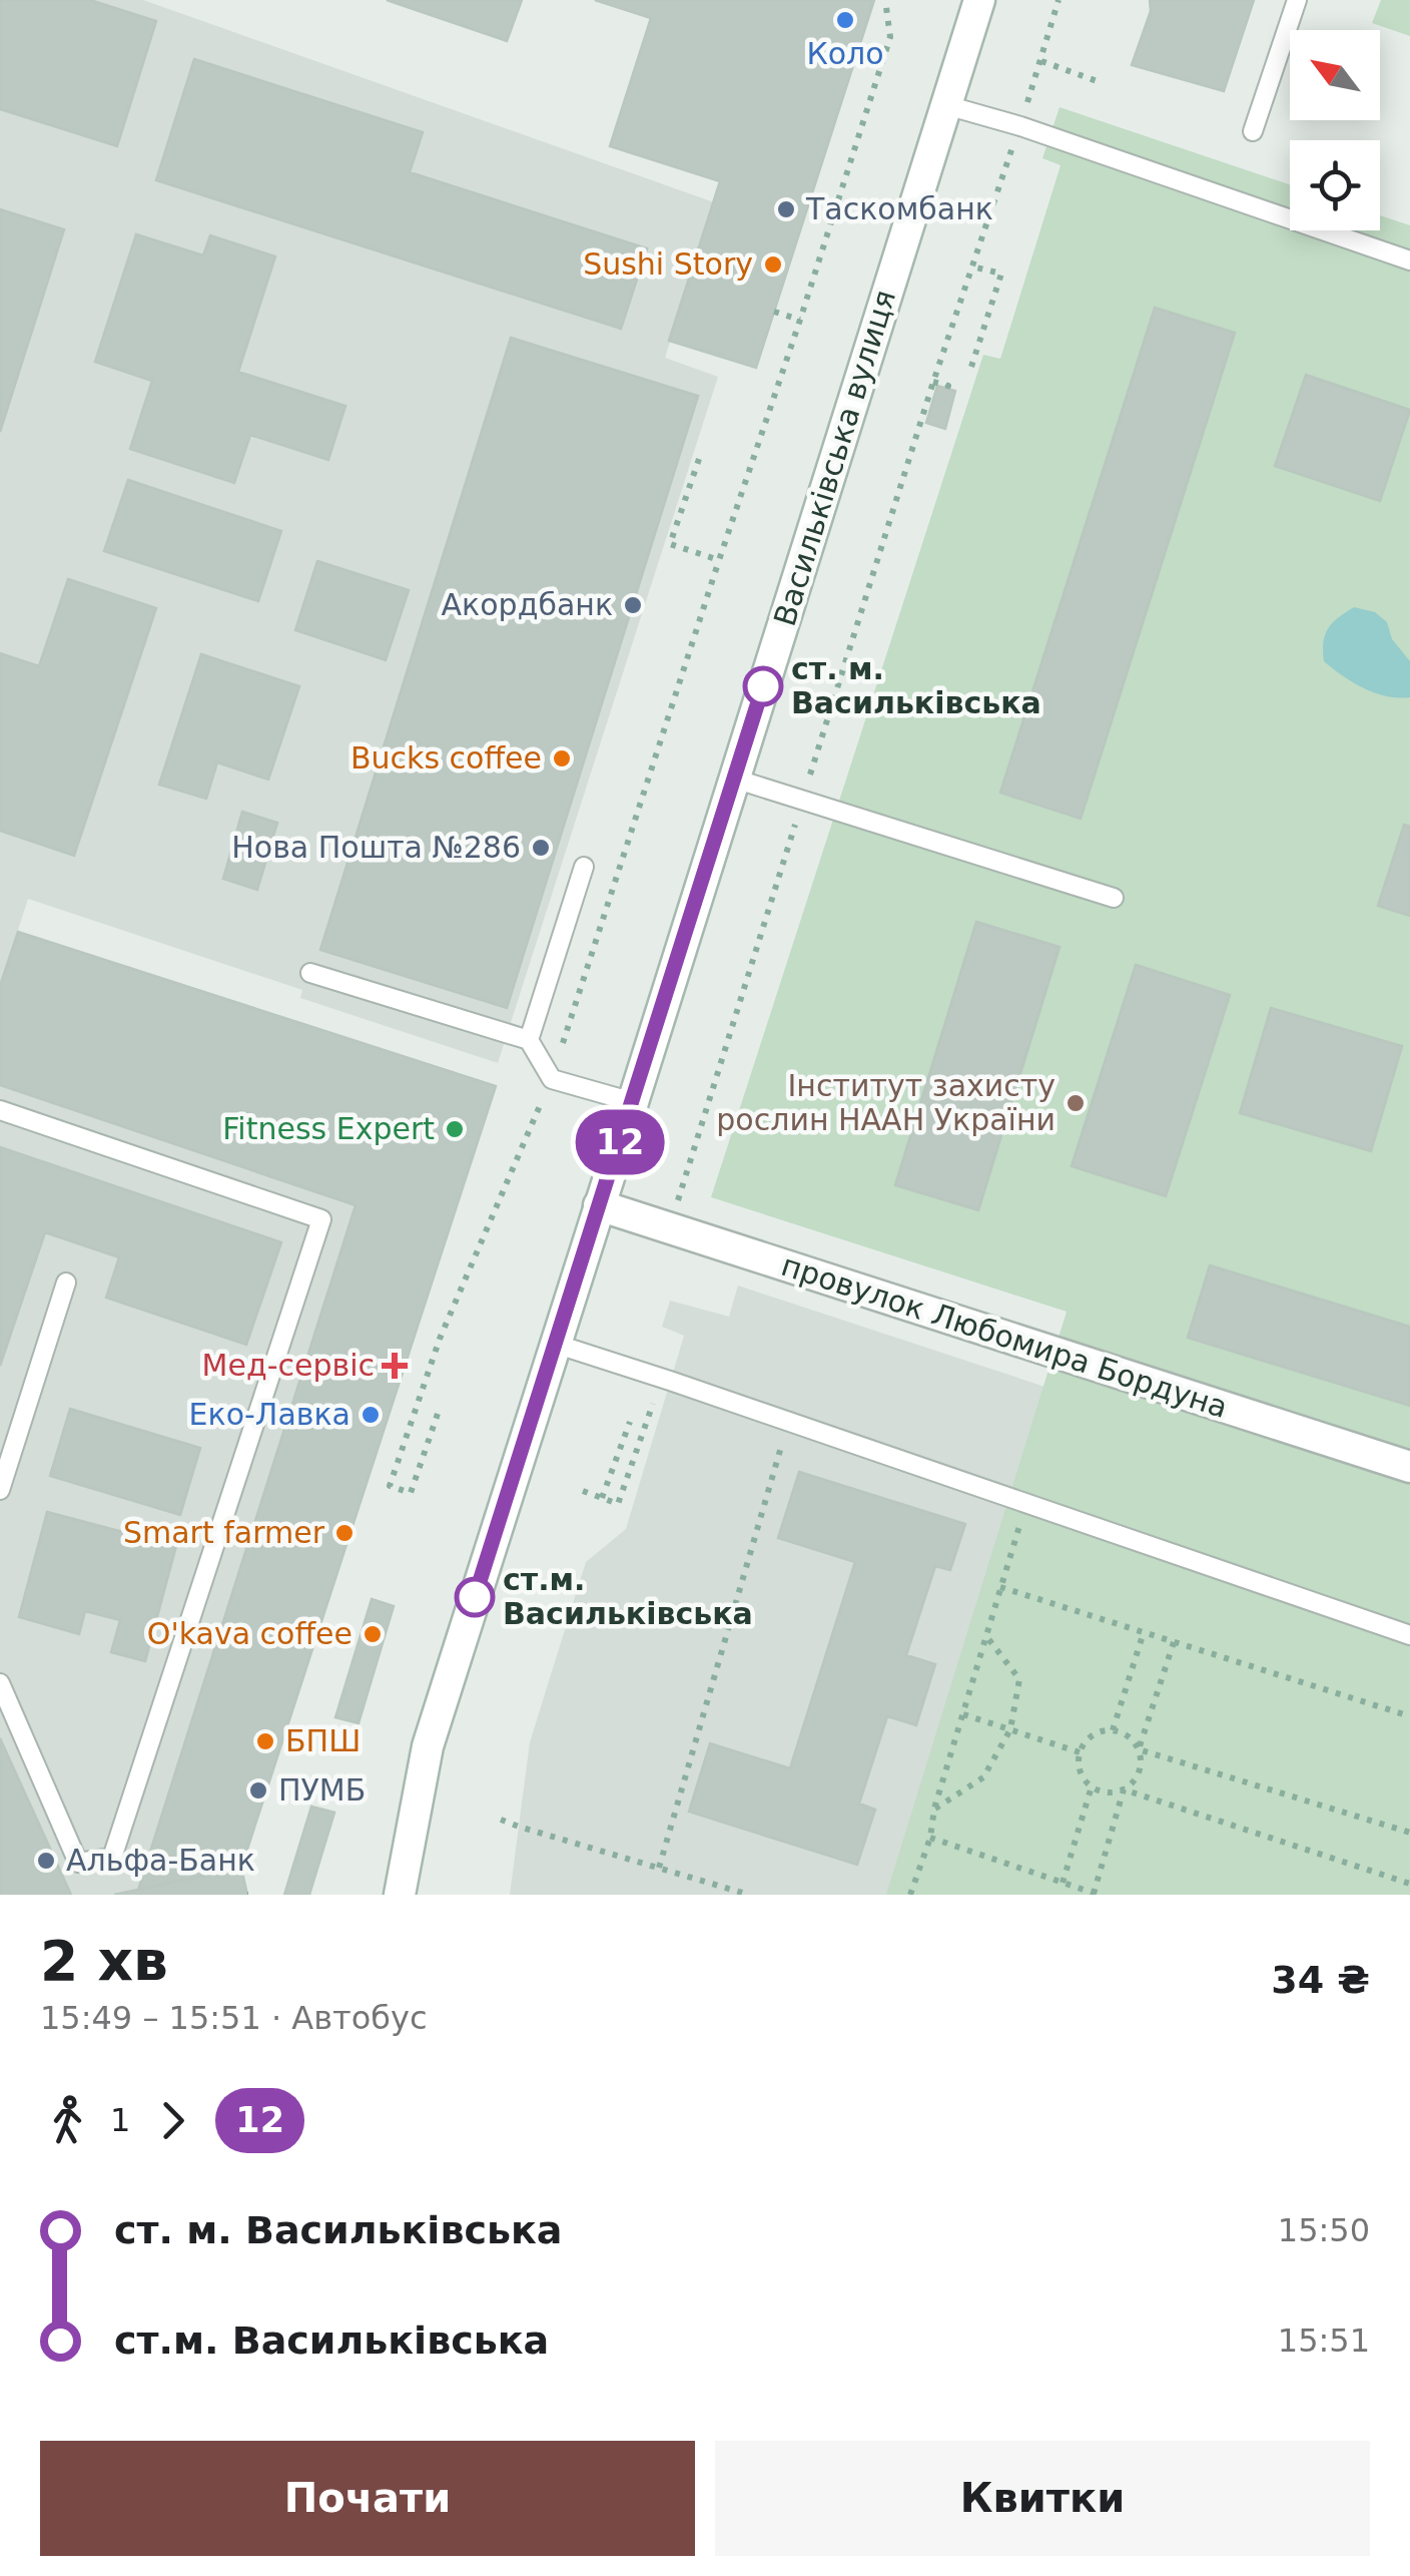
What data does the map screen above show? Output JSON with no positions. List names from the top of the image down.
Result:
{
  "streets": {
    "main road": ["Васильківська вулиця", "провулок Любомира Бордуна"]
  },
  "crossings": [
    ["Васильківська вулиця", "провулок Любомира Бордуна"]
  ],
  "places": {
    "other": [
      "Коло",
      "Таскомбанк",
      "Sushi Story",
      "Акордбанк",
      "ст. м. Васильківська",
      "Bucks coffee",
      "Нова Пошта №286",
      "Інститут захисту рослин НААН України",
      "Fitness Expert",
      "Еко-Лавка",
      "Smart farmer",
      "ст.м. Васильківська",
      "O'kava coffee",
      "БПШ",
      "ПУМБ",
      "Альфа-Банк"
    ],
    "health": ["Мед-сервіс"]
  },
  "lines": ["bus line 12"],
  "north": "top left",
  "page": {
    "on_map": "12",
    "heading": ["2 хв", "15:49 – 15:51 · Автобус", "34 ₴"],
    "legs": ["1", "12"],
    "list": [
      {
        "name": "ст. м. Васильківська",
        "value": "15:50"
      },
      {
        "name": "ст.м. Васильківська",
        "value": "15:51"
      }
    ],
    "buttons": ["Почати", "Квитки"]
  }
}
